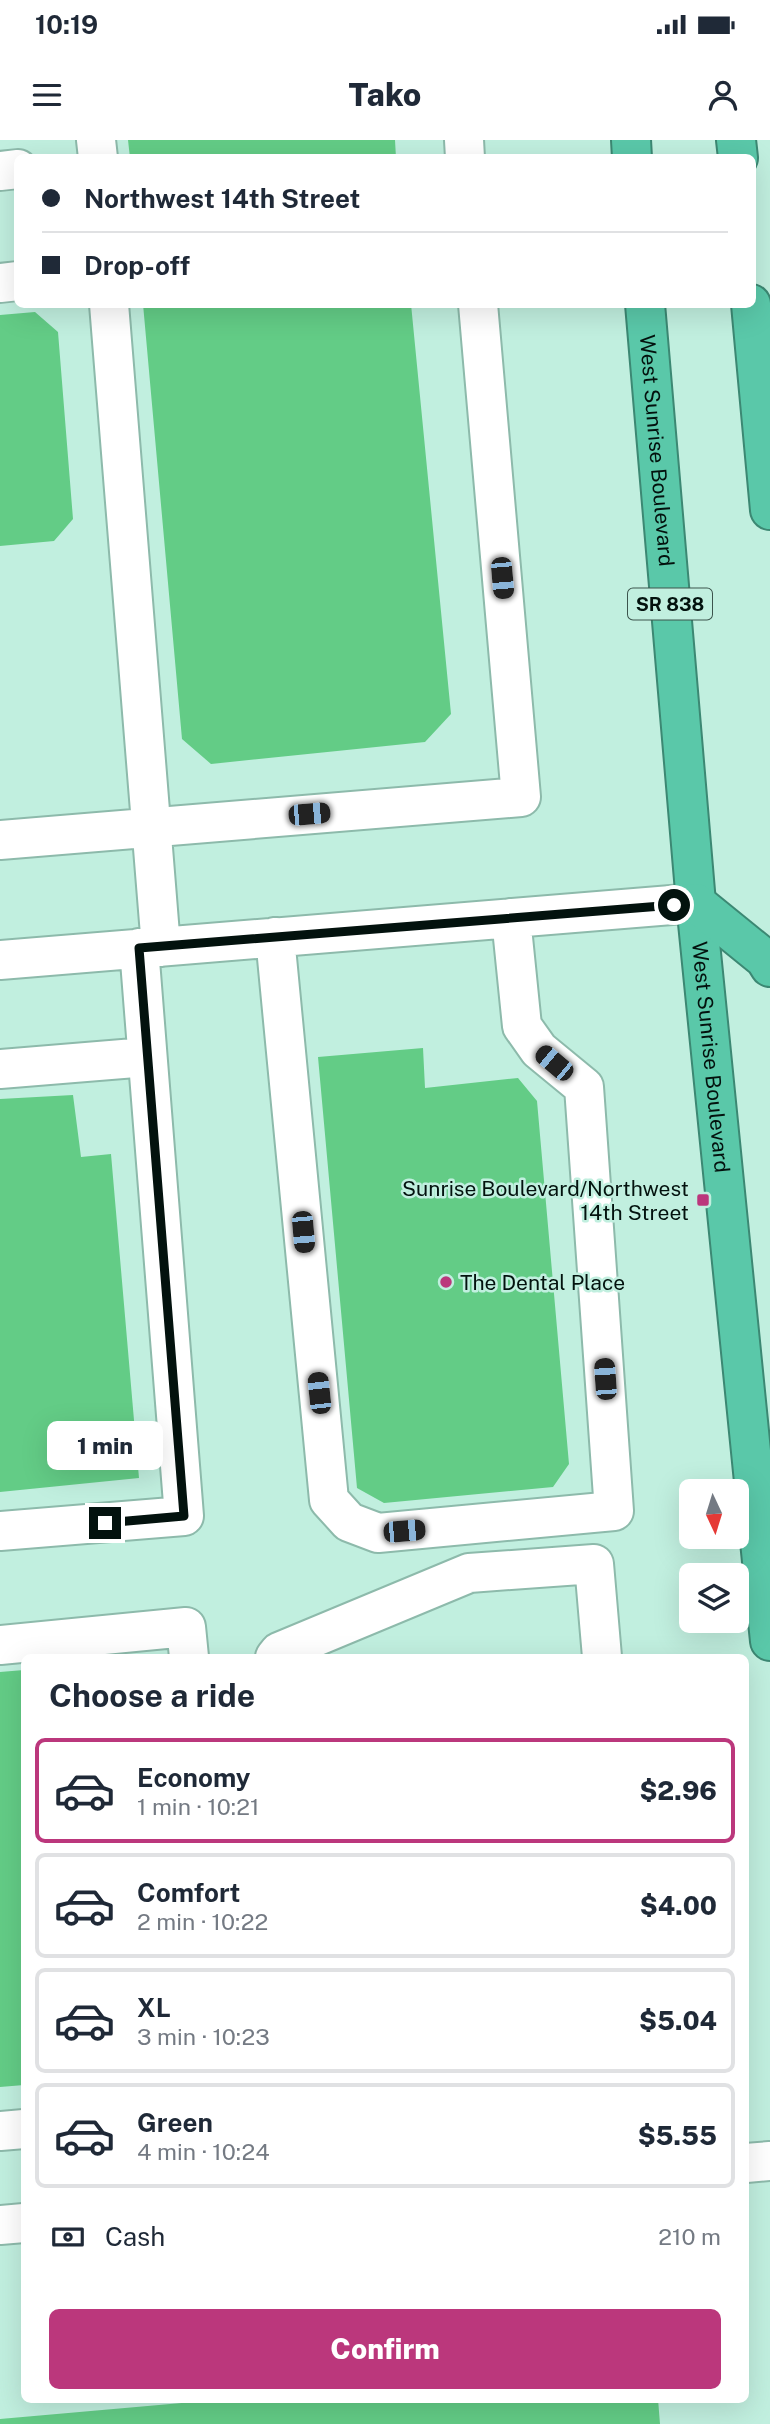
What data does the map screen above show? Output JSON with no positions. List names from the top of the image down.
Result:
{
  "streets": {
    "highway": ["West Sunrise Boulevard", "SR 838"]
  },
  "places": {
    "transit": ["Sunrise Boulevard/Northwest 14th Street"],
    "other": ["The Dental Place"]
  },
  "north": "bottom",
  "page": {
    "status": "10:19",
    "header": "Tako",
    "banner": ["Northwest 14th Street", "Drop-off"],
    "bubble": "1 min",
    "heading": "Choose a ride",
    "list": [
      {
        "name": "Economy",
        "note": "1 min · 10:21",
        "value": "$2.96"
      },
      {
        "name": "Comfort",
        "note": "2 min · 10:22",
        "value": "$4.00"
      },
      {
        "name": "XL",
        "note": "3 min · 10:23",
        "value": "$5.04"
      },
      {
        "name": "Green",
        "note": "4 min · 10:24",
        "value": "$5.55"
      }
    ],
    "pay": ["Cash", "210 m"],
    "buttons": "Confirm"
  }
}
